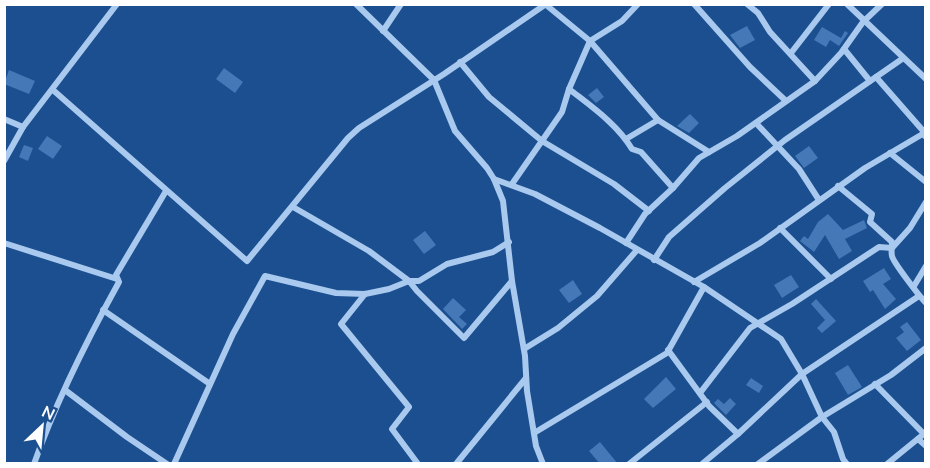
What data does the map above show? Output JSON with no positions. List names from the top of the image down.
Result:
{
  "north": "top right"
}
